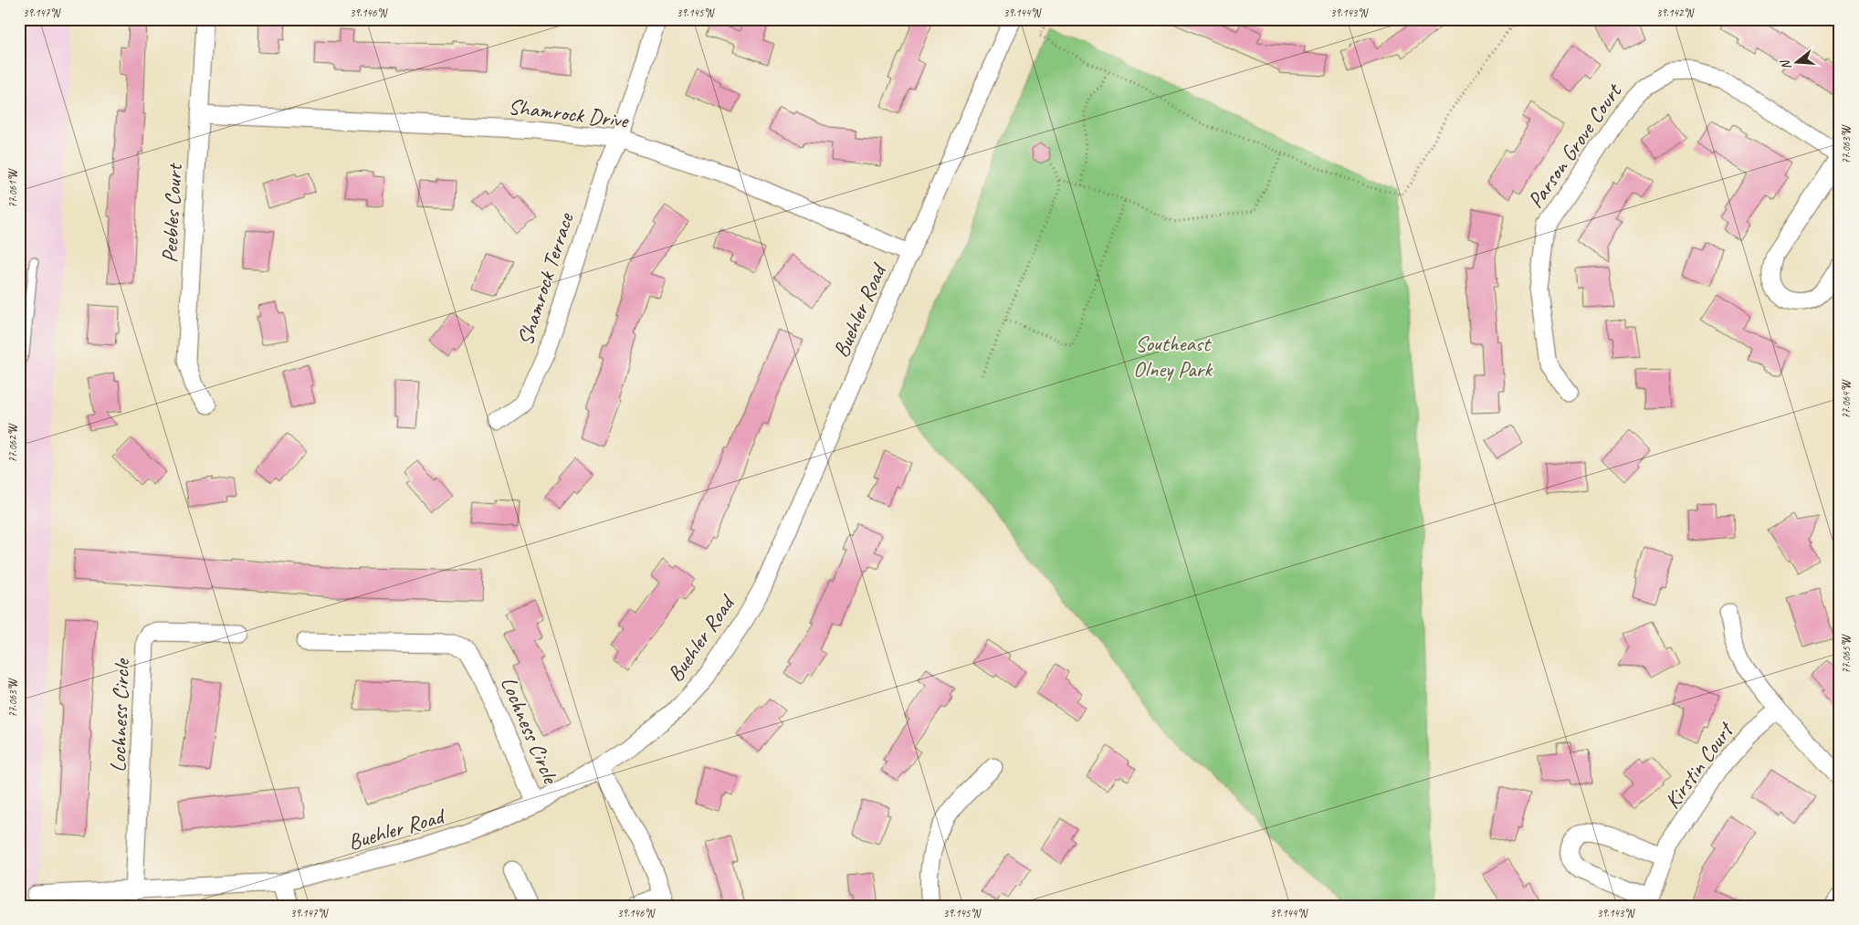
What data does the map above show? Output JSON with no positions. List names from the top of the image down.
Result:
{
  "streets": {
    "street": [
      "Shamrock Drive",
      "Parson Grove Court",
      "Peebles Court",
      "Shamrock Terrace",
      "Buehler Road",
      "Lochness Circle",
      "Kirstin Court"
    ]
  },
  "crossings": [
    ["Shamrock Drive", "Peebles Court"],
    ["Shamrock Drive", "Shamrock Terrace"],
    ["Shamrock Drive", "Buehler Road"],
    ["Buehler Road", "Lochness Circle"]
  ],
  "parks": ["Southeast Olney Park"],
  "north": "left",
  "coordinates": [
    "39.147°N",
    "39.146°N",
    "39.145°N",
    "39.144°N",
    "39.143°N",
    "39.142°N",
    "77.063°W",
    "77.061°W",
    "77.064°W",
    "77.062°W",
    "77.065°W"
  ]
}
